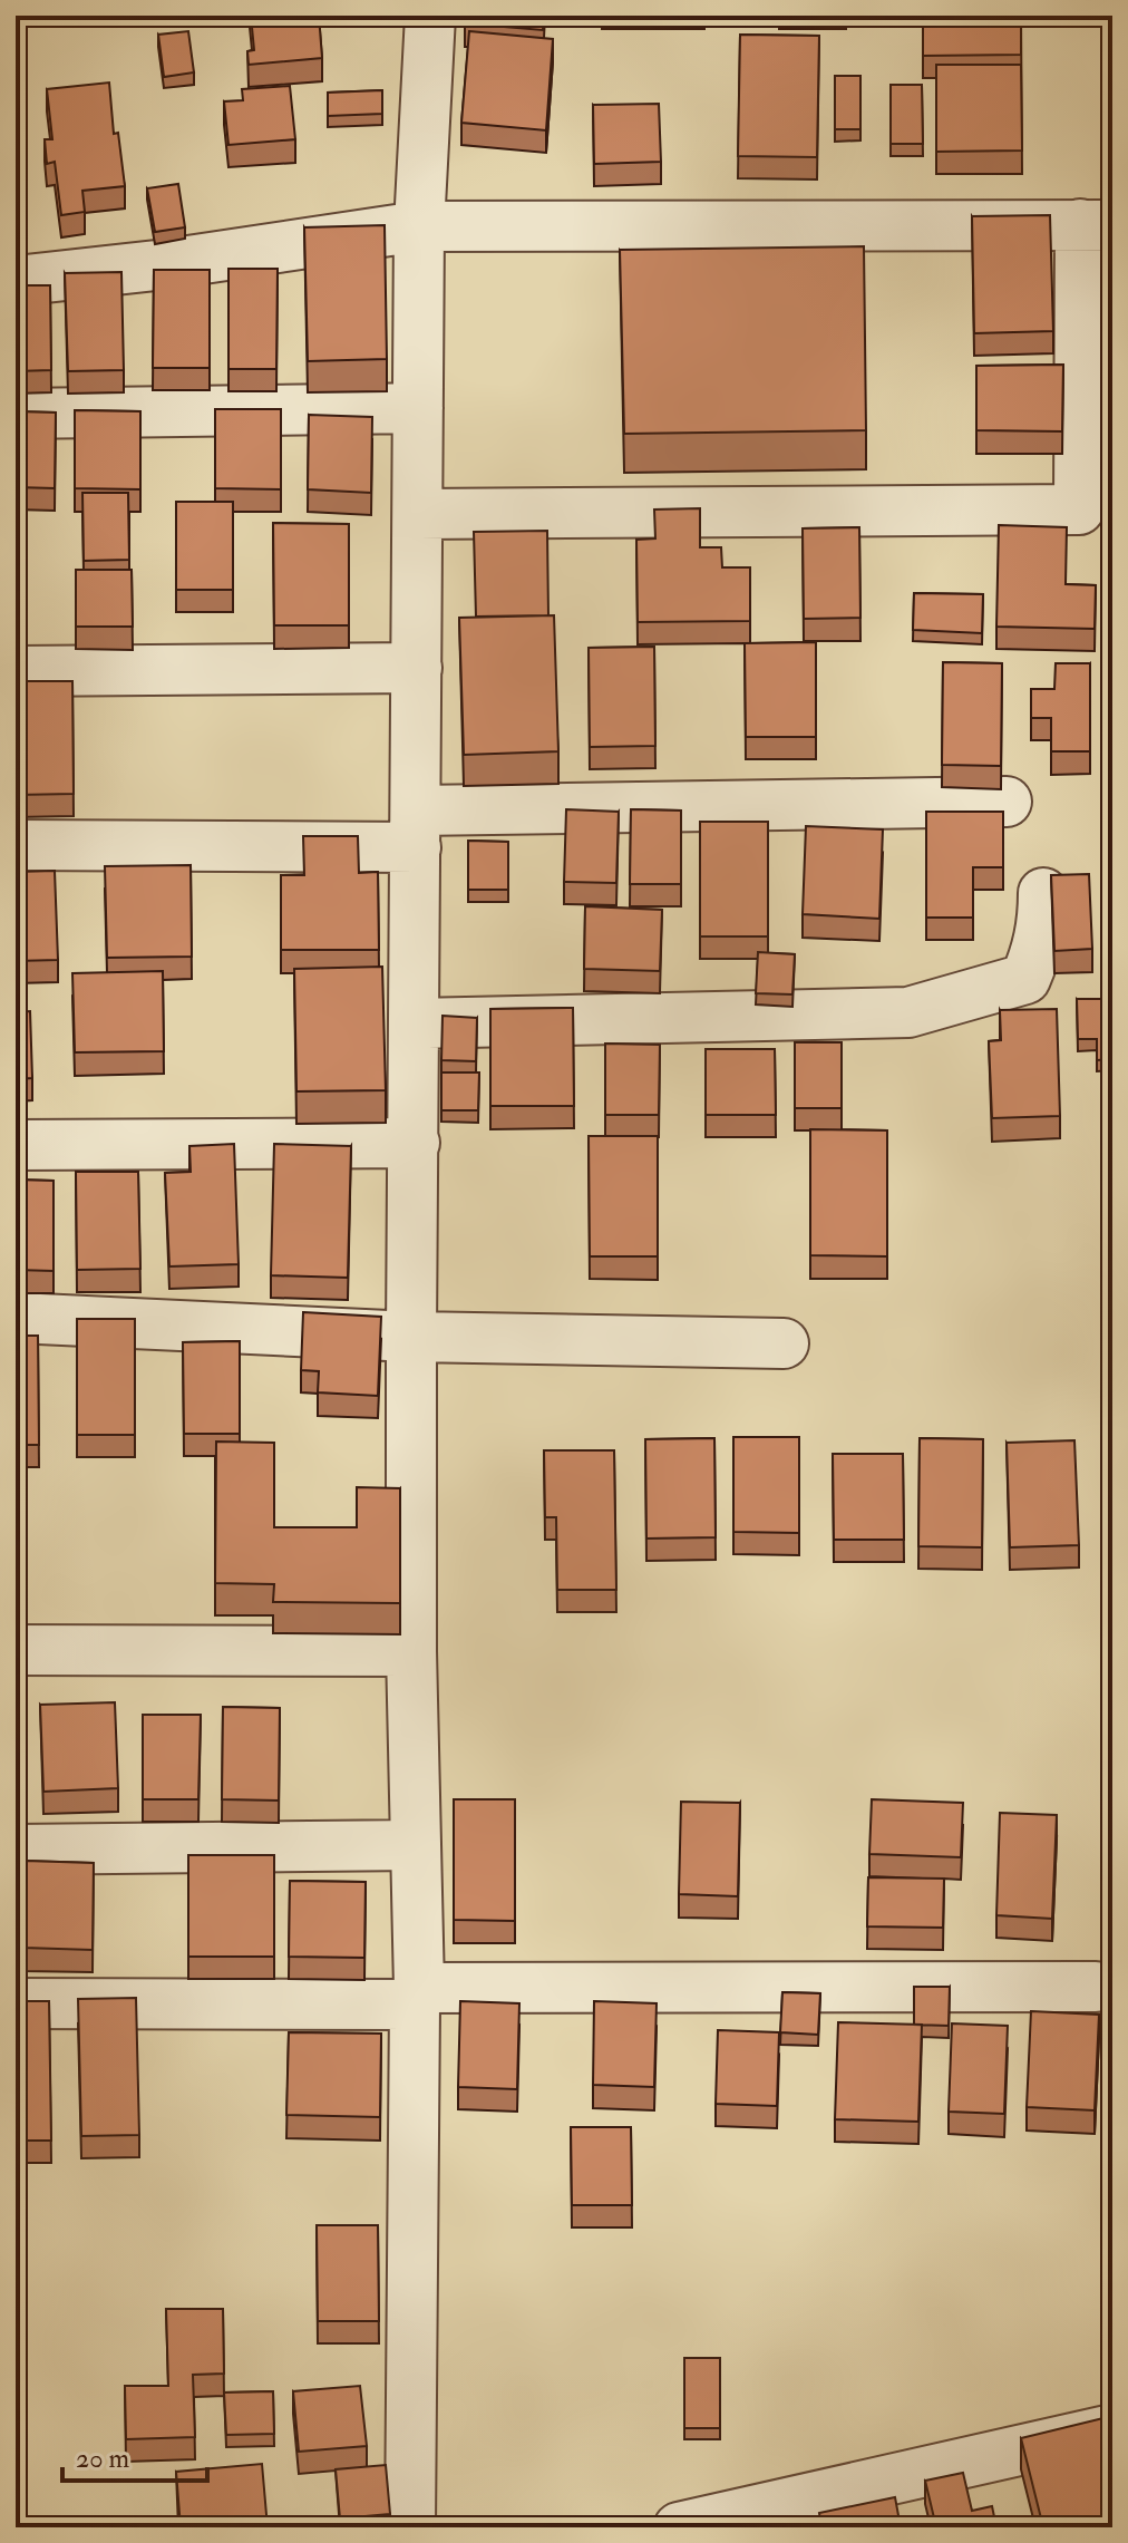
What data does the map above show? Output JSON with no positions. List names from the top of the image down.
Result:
{
  "scale_bar": "20 m"
}
